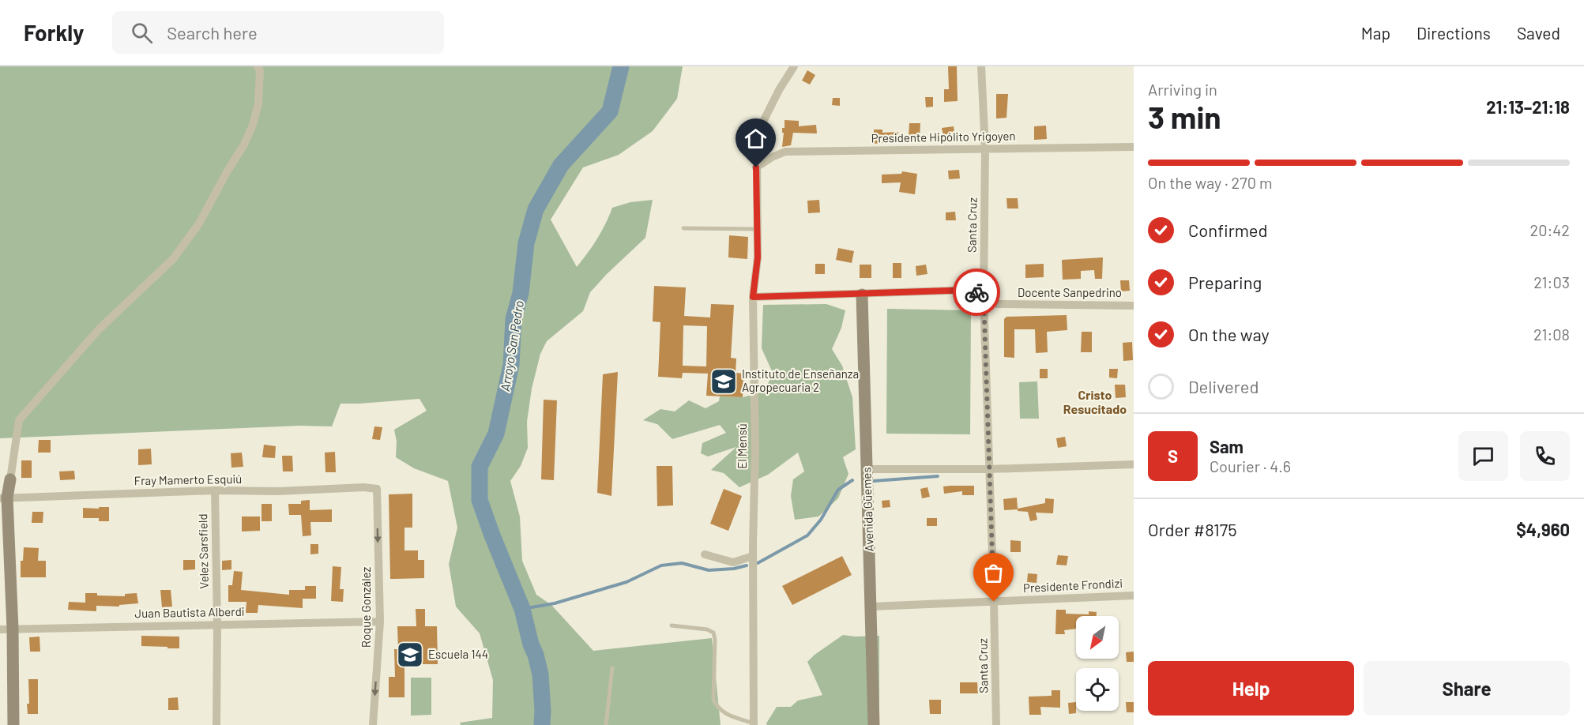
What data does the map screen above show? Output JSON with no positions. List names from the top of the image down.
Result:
{
  "streets": {
    "main road": ["Avenida Güemes"],
    "street": [
      "Presidente Hipólito Yrigoyen",
      "Santa Cruz",
      "Docente Sanpedrino",
      "El Mensú",
      "Fray Mamerto Esquiú",
      "Velez Sarsfield",
      "Presidente Frondizi",
      "Roque González",
      "Juan Bautista Alberdi"
    ]
  },
  "crossings": [
    ["Presidente Hipólito Yrigoyen", "Santa Cruz"],
    ["Presidente Hipólito Yrigoyen", "El Mensú"],
    ["Santa Cruz", "Docente Sanpedrino"],
    ["Santa Cruz", "Presidente Frondizi"],
    ["Docente Sanpedrino", "El Mensú"],
    ["Docente Sanpedrino", "Avenida Güemes"],
    ["Fray Mamerto Esquiú", "Velez Sarsfield"],
    ["Fray Mamerto Esquiú", "Roque González"],
    ["Avenida Güemes", "Presidente Frondizi"],
    ["Velez Sarsfield", "Juan Bautista Alberdi"],
    ["Roque González", "Juan Bautista Alberdi"]
  ],
  "one_way": ["Roque González"],
  "districts": ["Cristo Resucitado"],
  "water": ["Arroyo San Pedro"],
  "places": {
    "school or university": ["Instituto de Enseñanza Agropecuaria 2", "Escuela 144"]
  },
  "north": "bottom left",
  "page": {
    "header": "Forkly",
    "search": "Search here",
    "nav": ["Map", "Directions", "Saved"],
    "heading": ["3 min", "Arriving in", "21:13–21:18"],
    "panel": [
      "Sam",
      "Courier · 4.6",
      "Order #8175",
      "$4,960"
    ],
    "bar": "On the way · 270 m",
    "list": [
      ["Confirmed", "20:42"],
      ["Preparing", "21:03"],
      ["On the way", "21:08"],
      "Delivered"
    ],
    "round": "S",
    "buttons": ["Help", "Share"]
  }
}
